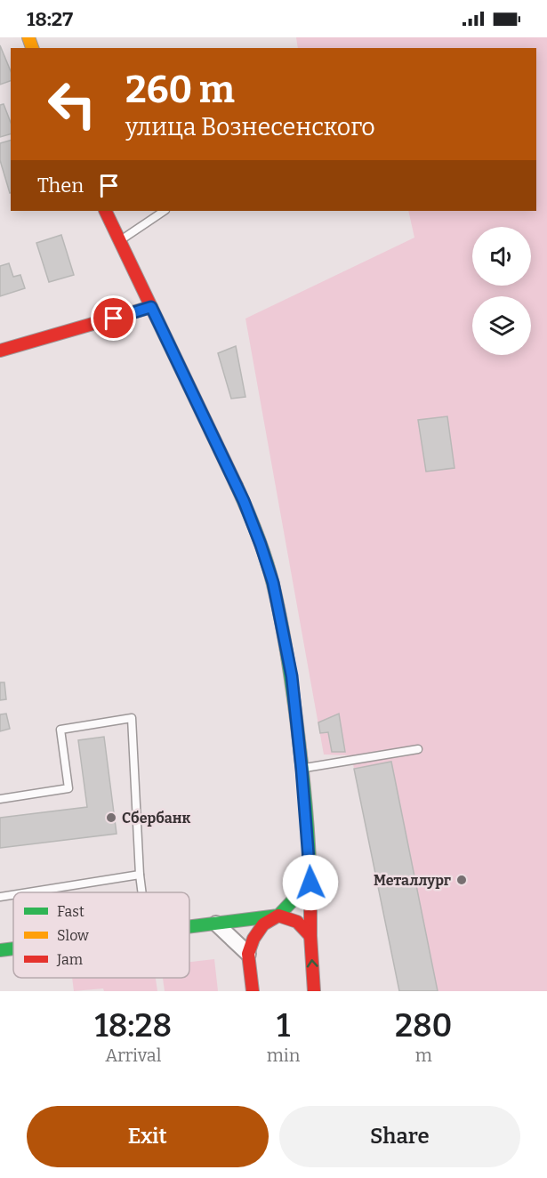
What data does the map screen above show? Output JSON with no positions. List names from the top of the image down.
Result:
{
  "places": ["Сбербанк", "Металлург"],
  "legend": ["Fast", "Slow", "Jam"],
  "page": {
    "status": "18:27",
    "turn": ["260 m", "улица Вознесенского"],
    "then": "Then",
    "eta": [
      "18:28",
      "Arrival",
      "1",
      "min",
      "280",
      "m"
    ],
    "buttons": ["Exit", "Share"]
  }
}
